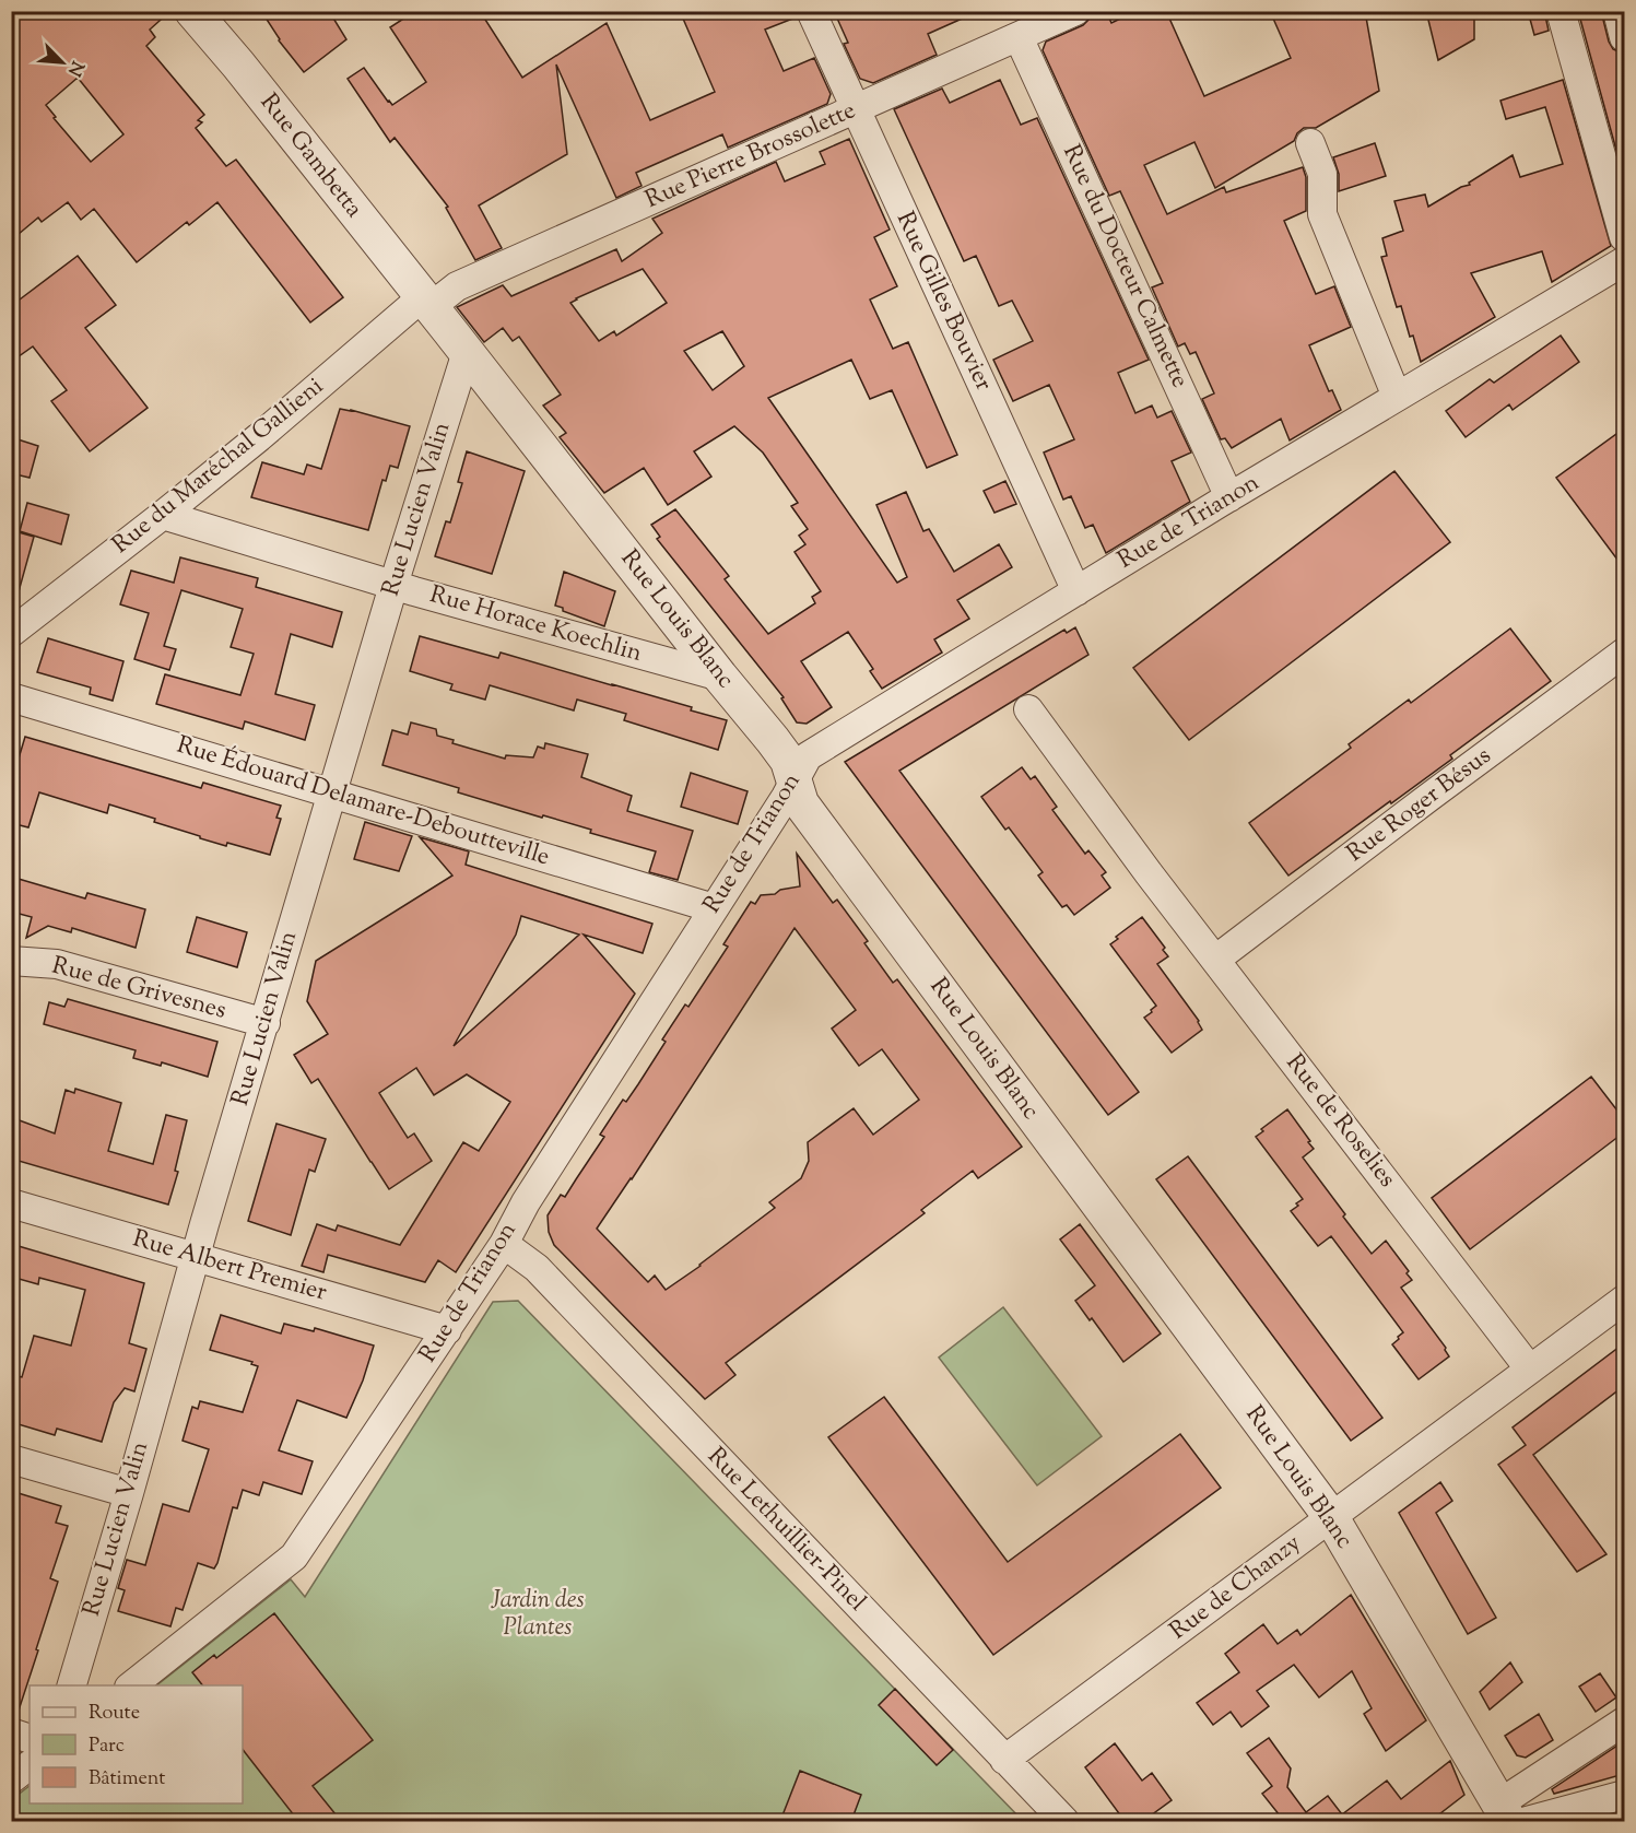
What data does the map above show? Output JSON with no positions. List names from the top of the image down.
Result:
{
  "streets": {
    "street": [
      "Rue Gambetta",
      "Rue Pierre Brossolette",
      "Rue du Docteur Calmette",
      "Rue Gilles Bouvier",
      "Rue du Maréchal Gallieni",
      "Rue Lucien Valin",
      "Rue de Trianon",
      "Rue Louis Blanc",
      "Rue Horace Koechlin",
      "Rue Édouard Delamare-Deboutteville",
      "Rue Roger Bésus",
      "Rue de Grivesnes",
      "Rue de Roselies",
      "Rue Albert Premier",
      "Rue Lethuillier-Pinel",
      "Rue de Chanzy"
    ]
  },
  "crossings": [
    ["Rue Gambetta", "Rue Pierre Brossolette"],
    ["Rue Gambetta", "Rue du Maréchal Gallieni"],
    ["Rue Gambetta", "Rue Louis Blanc"],
    ["Rue Pierre Brossolette", "Rue du Docteur Calmette"],
    ["Rue Pierre Brossolette", "Rue Gilles Bouvier"],
    ["Rue Pierre Brossolette", "Rue du Maréchal Gallieni"],
    ["Rue Pierre Brossolette", "Rue Louis Blanc"],
    ["Rue du Docteur Calmette", "Rue de Trianon"],
    ["Rue Gilles Bouvier", "Rue de Trianon"],
    ["Rue du Maréchal Gallieni", "Rue Louis Blanc"],
    ["Rue du Maréchal Gallieni", "Rue Horace Koechlin"],
    ["Rue Lucien Valin", "Rue Louis Blanc"],
    ["Rue Lucien Valin", "Rue Horace Koechlin"],
    ["Rue Lucien Valin", "Rue Édouard Delamare-Deboutteville"],
    ["Rue Lucien Valin", "Rue de Grivesnes"],
    ["Rue Lucien Valin", "Rue Albert Premier"],
    ["Rue de Trianon", "Rue Louis Blanc"],
    ["Rue de Trianon", "Rue Édouard Delamare-Deboutteville"],
    ["Rue de Trianon", "Rue Albert Premier"],
    ["Rue de Trianon", "Rue Lethuillier-Pinel"],
    ["Rue Louis Blanc", "Rue Horace Koechlin"],
    ["Rue Louis Blanc", "Rue de Chanzy"],
    ["Rue Roger Bésus", "Rue de Roselies"],
    ["Rue de Roselies", "Rue de Chanzy"],
    ["Rue Lethuillier-Pinel", "Rue de Chanzy"]
  ],
  "parks": ["Jardin des Plantes"],
  "legend": ["Route", "Parc", "Bâtiment"],
  "north": "bottom right"
}
